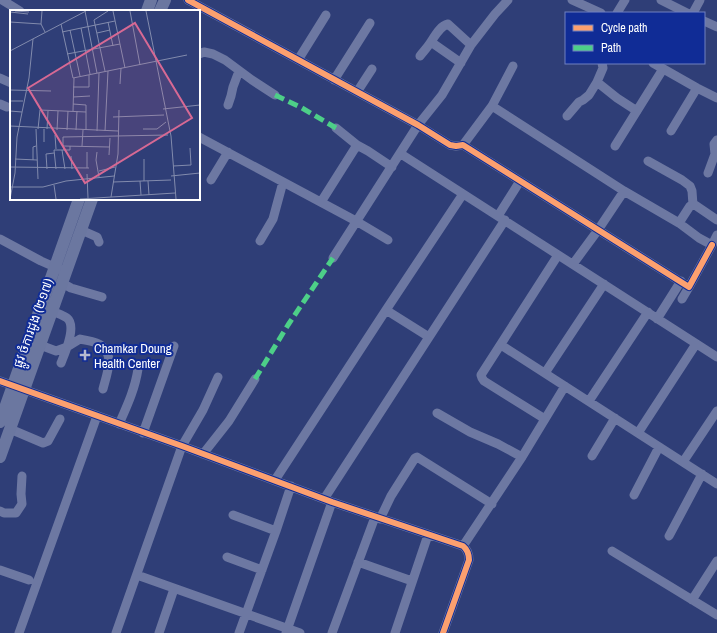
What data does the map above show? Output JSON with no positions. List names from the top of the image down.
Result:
{
  "streets": {
    "main road": ["ផ្លូវ ចំការដូង (២១៧)"]
  },
  "places": {
    "health": ["Chamkar Doung Health Center"]
  },
  "legend": ["Cycle path", "Path"]
}
